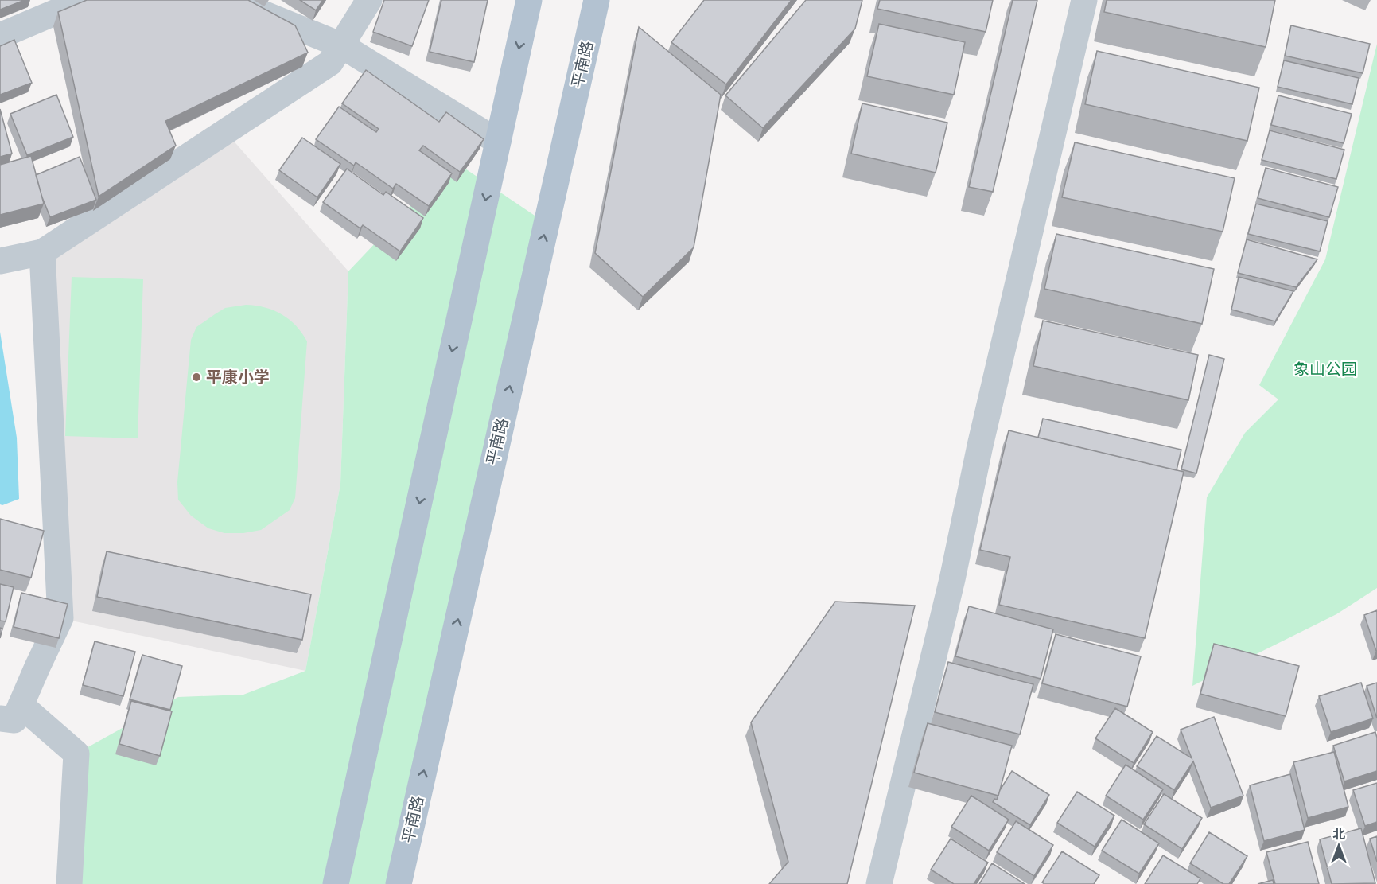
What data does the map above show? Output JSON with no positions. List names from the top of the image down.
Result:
{
  "streets": {
    "main road": ["平南路"]
  },
  "parks": ["象山公园"],
  "places": ["平康小学"],
  "north": "top"
}
